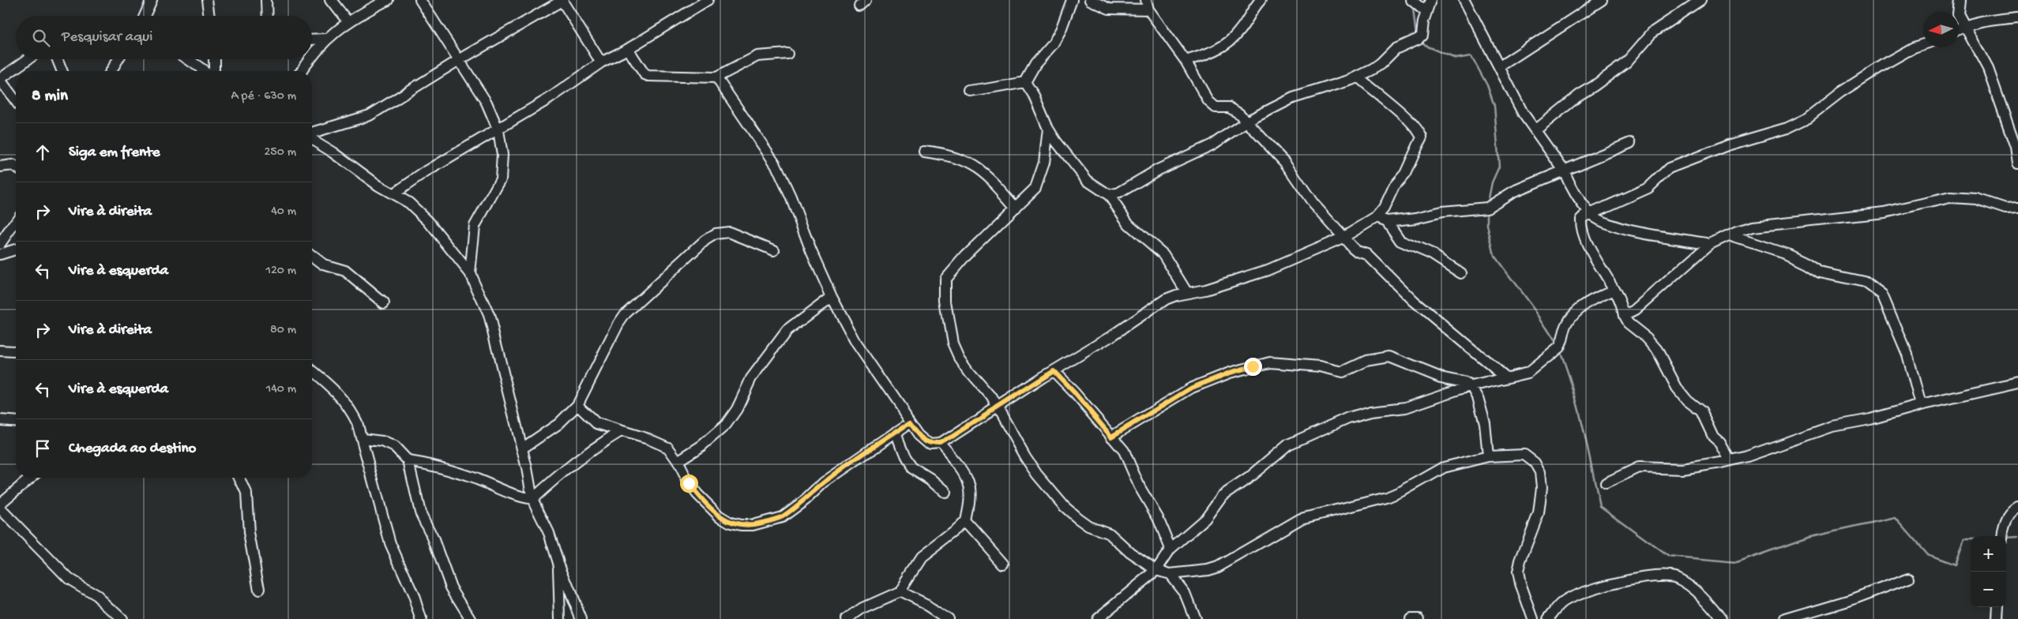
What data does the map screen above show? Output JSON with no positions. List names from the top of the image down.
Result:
{
  "north": "left",
  "page": {
    "search": "Pesquisar aqui",
    "heading": ["8 min", "A pé · 630 m"],
    "list": [
      ["Siga em frente", "250 m"],
      ["Vire à direita", "40 m"],
      ["Vire à esquerda", "120 m"],
      ["Vire à direita", "80 m"],
      ["Vire à esquerda", "140 m"],
      "Chegada ao destino"
    ],
    "map_buttons": ["+", "−"]
  }
}
